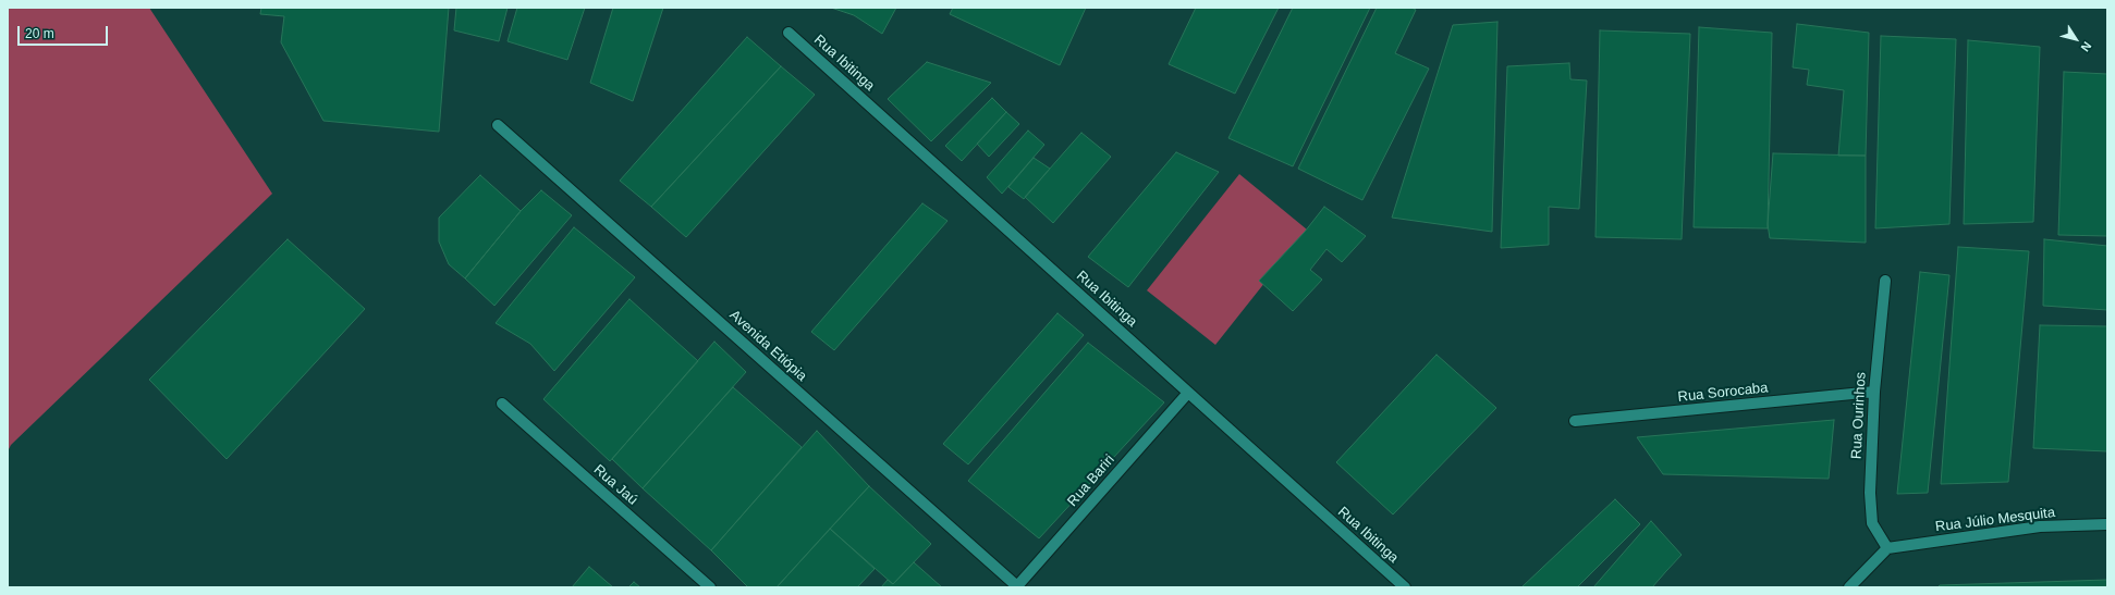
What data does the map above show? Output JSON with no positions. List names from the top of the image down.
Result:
{
  "streets": {
    "street": [
      "Rua Ibitinga",
      "Avenida Etiópia",
      "Rua Sorocaba",
      "Rua Ourinhos",
      "Rua Bariri",
      "Rua Jaú",
      "Rua Júlio Mesquita"
    ]
  },
  "crossings": [
    ["Rua Ibitinga", "Rua Bariri"],
    ["Avenida Etiópia", "Rua Bariri"],
    ["Rua Sorocaba", "Rua Ourinhos"],
    ["Rua Ourinhos", "Rua Júlio Mesquita"]
  ],
  "scale_bar": "20 m",
  "north": "bottom right"
}
